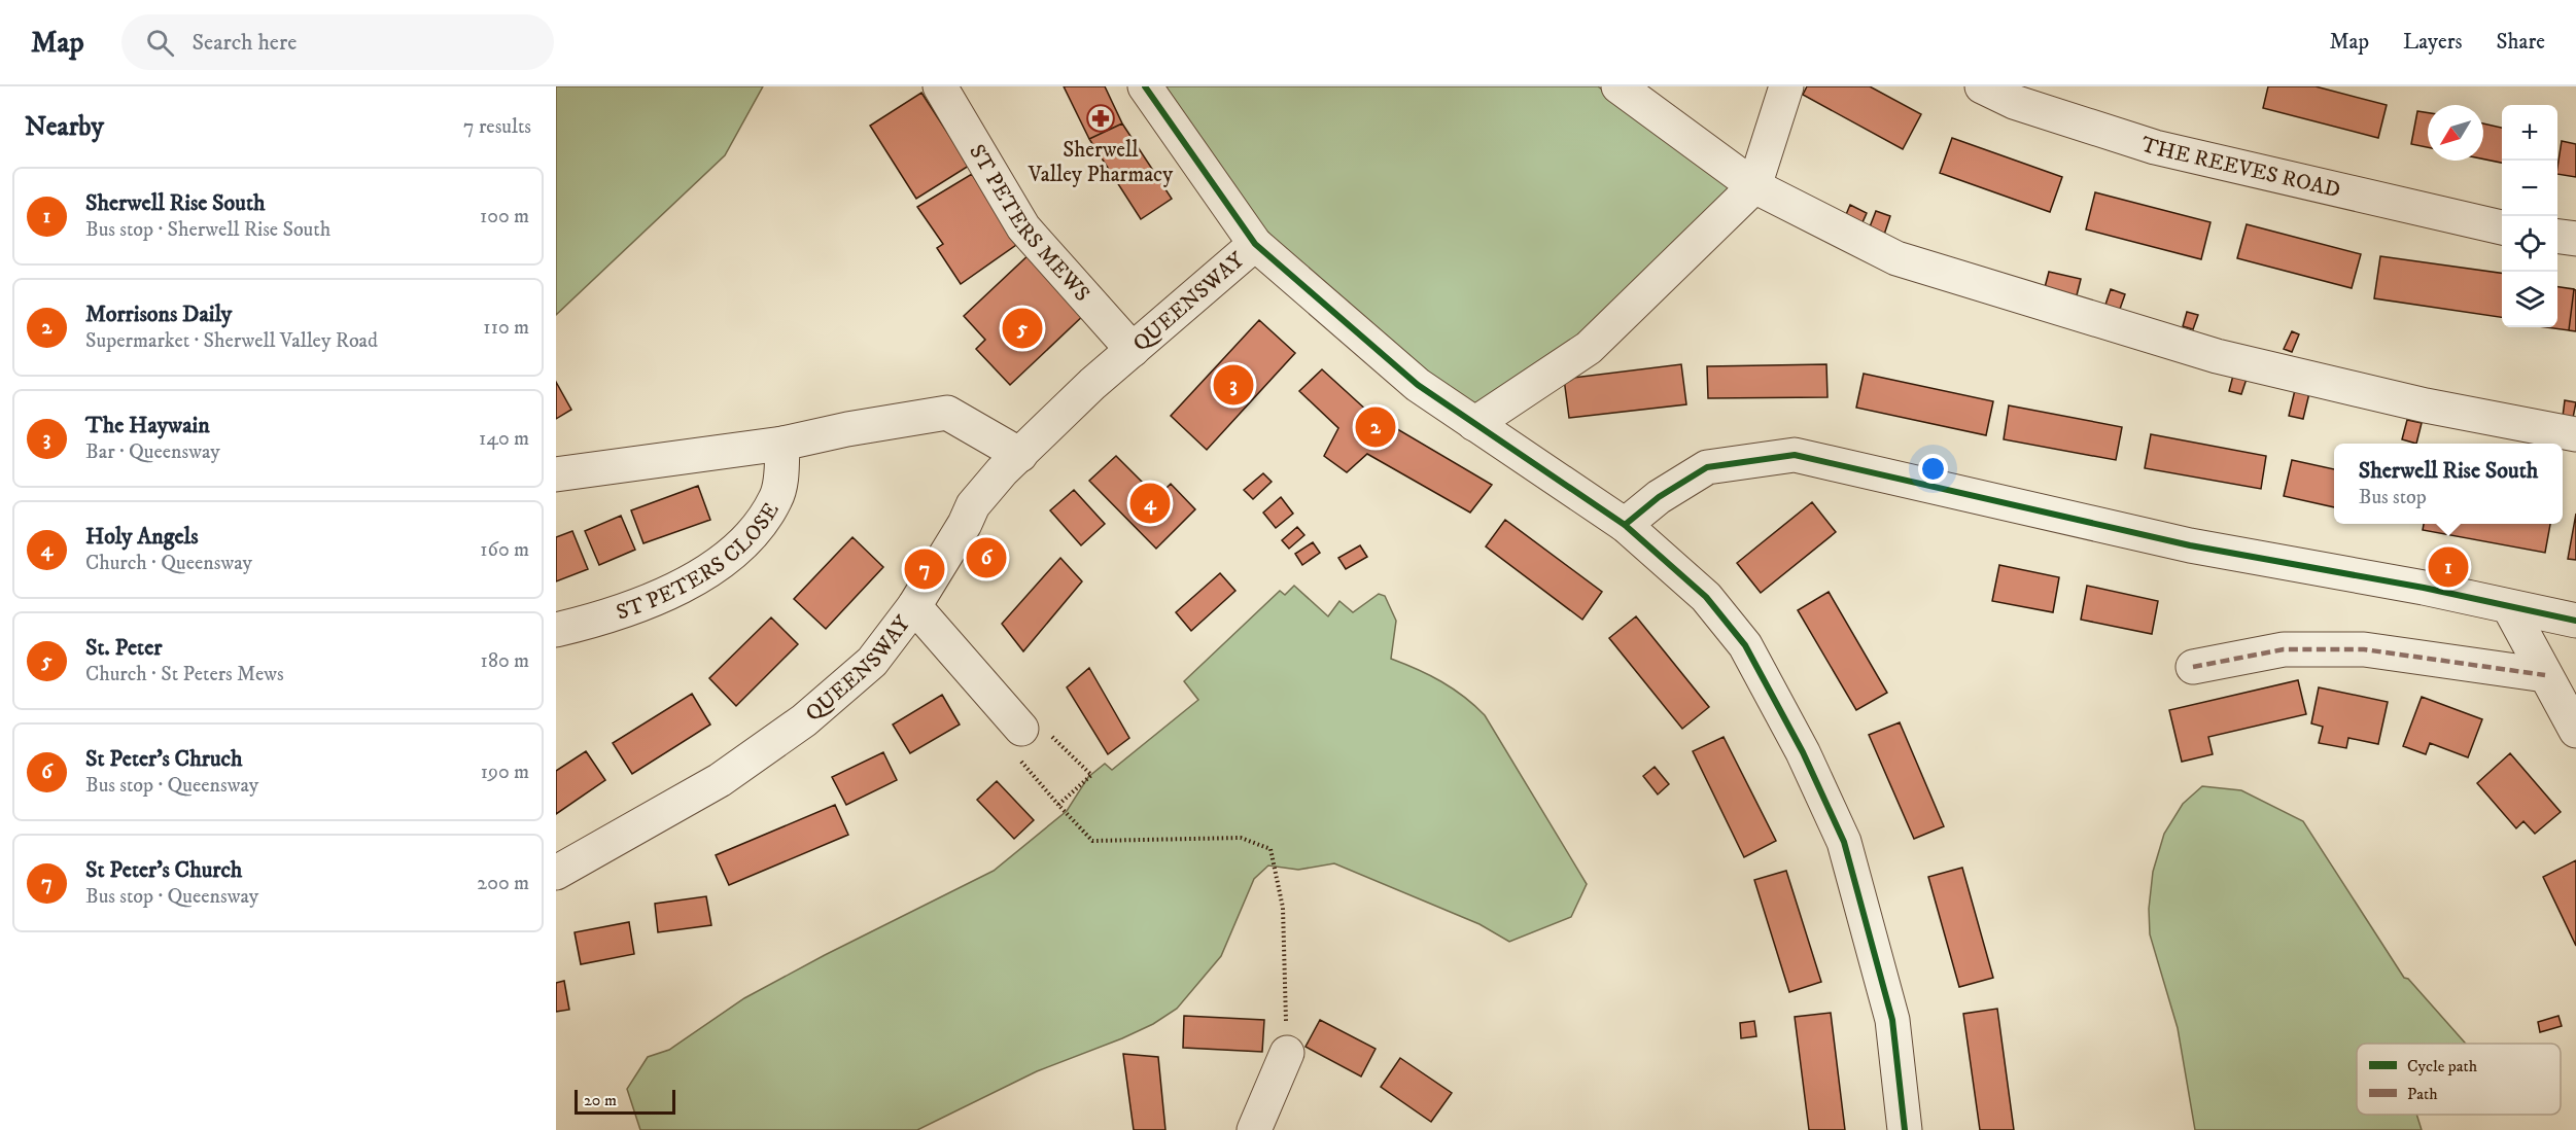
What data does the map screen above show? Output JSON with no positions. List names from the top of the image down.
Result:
{
  "streets": {
    "street": [
      "THE REEVES ROAD",
      "ST PETERS MEWS",
      "QUEENSWAY",
      "ST PETERS CLOSE"
    ]
  },
  "crossings": [
    ["ST PETERS MEWS", "QUEENSWAY"]
  ],
  "places": {
    "pharmacy": ["Sherwell Valley Pharmacy"]
  },
  "legend": ["Cycle path", "Path"],
  "scale_bar": "20 m",
  "north": "bottom left",
  "page": {
    "header": "Map",
    "search": "Search here",
    "nav": ["Map", "Layers", "Share"],
    "heading": ["Nearby", "7 results"],
    "map_buttons": ["+", "−"],
    "list": [
      {
        "mark": "1",
        "name": "Sherwell Rise South",
        "note": "Bus stop · Sherwell Rise South",
        "value": "100 m"
      },
      {
        "mark": "2",
        "name": "Morrisons Daily",
        "note": "Supermarket · Sherwell Valley Road",
        "value": "110 m"
      },
      {
        "mark": "3",
        "name": "The Haywain",
        "note": "Bar · Queensway",
        "value": "140 m"
      },
      {
        "mark": "4",
        "name": "Holy Angels",
        "note": "Church · Queensway",
        "value": "160 m"
      },
      {
        "mark": "5",
        "name": "St. Peter",
        "note": "Church · St Peters Mews",
        "value": "180 m"
      },
      {
        "mark": "6",
        "name": "St Peter's Chruch",
        "note": "Bus stop · Queensway",
        "value": "190 m"
      },
      {
        "mark": "7",
        "name": "St Peter's Church",
        "note": "Bus stop · Queensway",
        "value": "200 m"
      }
    ],
    "pins": [
      "5",
      "3",
      "2",
      "4",
      "6",
      "1",
      "7"
    ],
    "popup": ["Sherwell Rise South", "Bus stop"],
    "scale": "20 m"
  }
}
